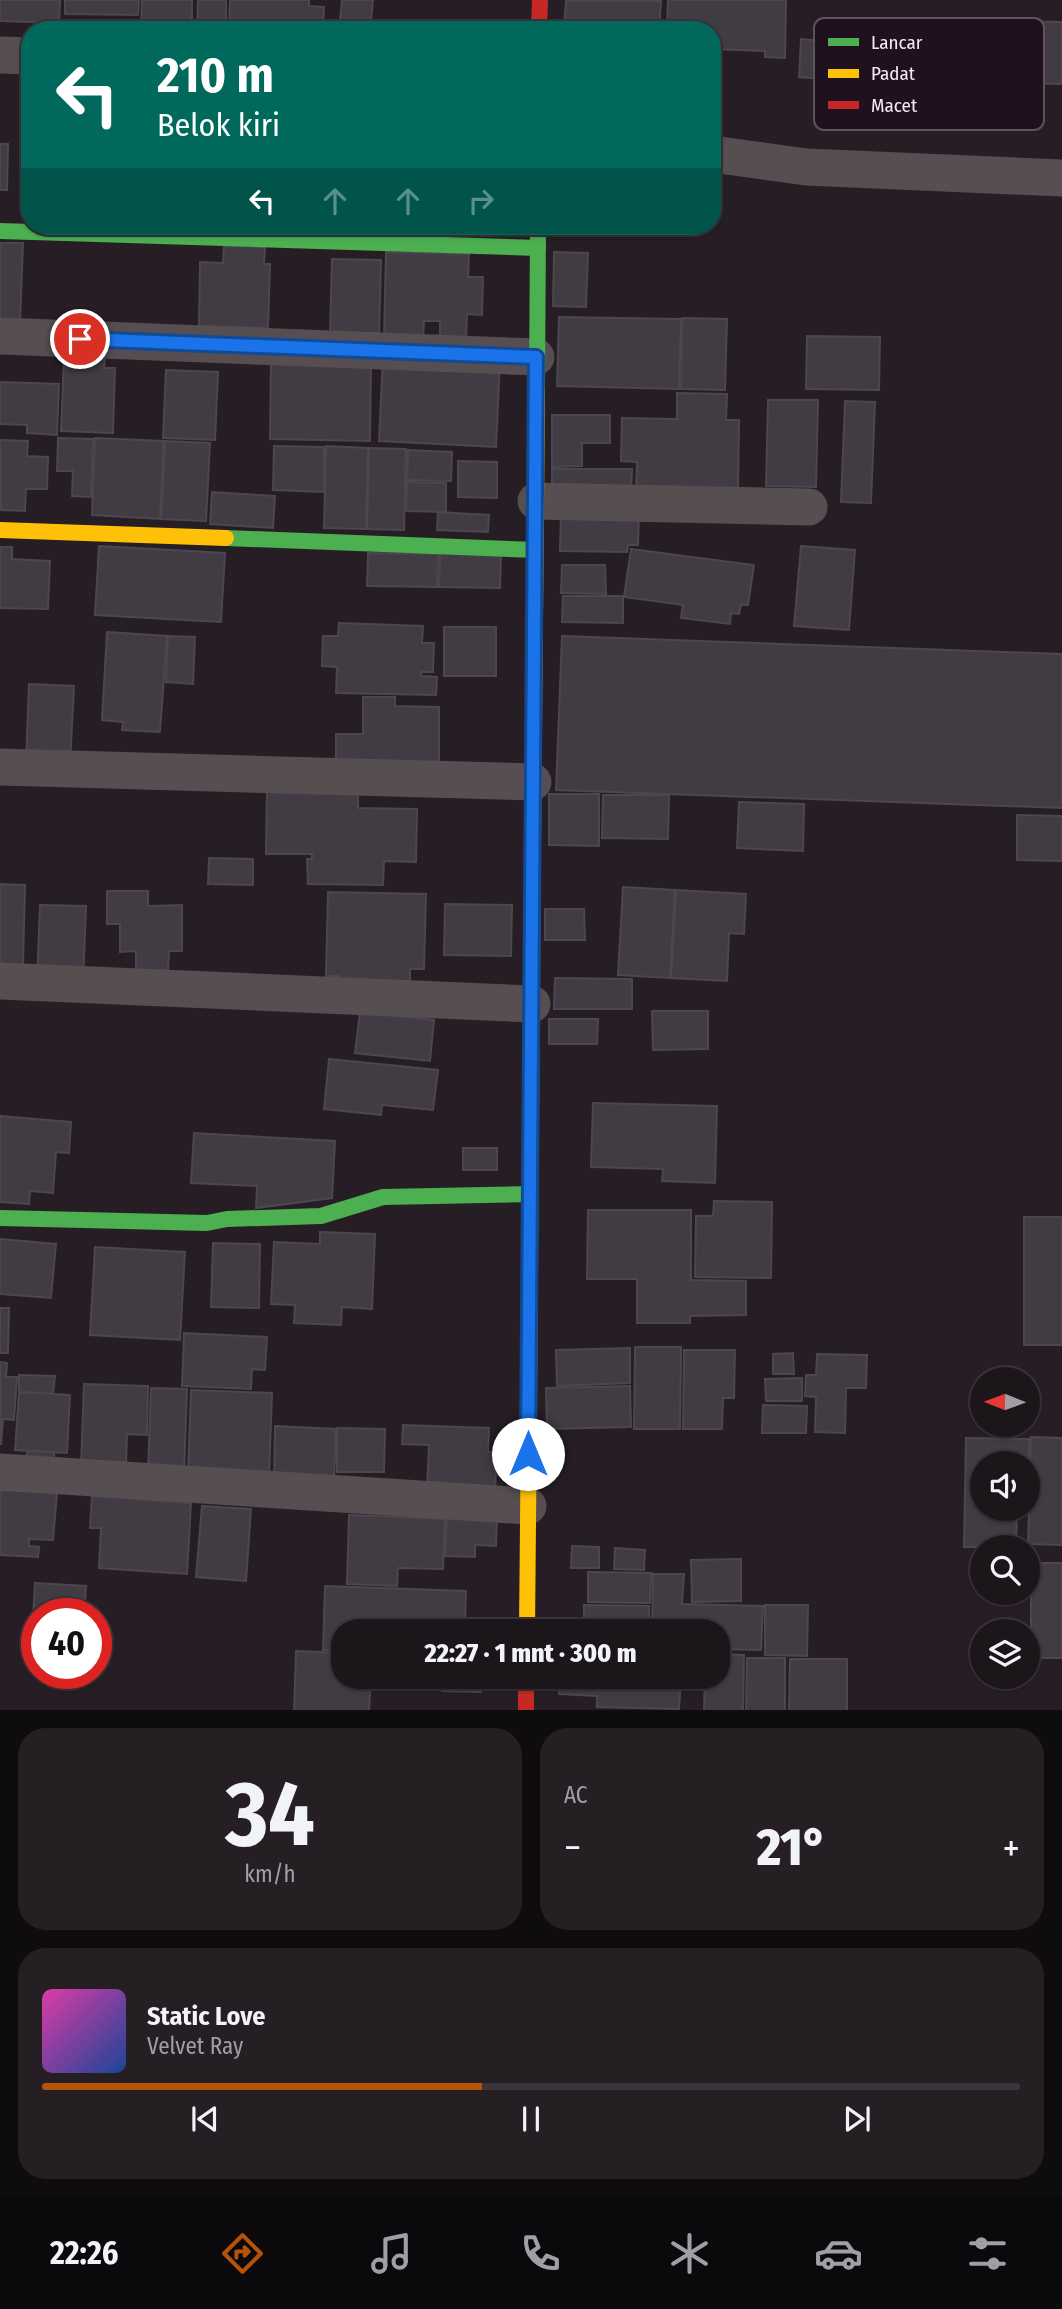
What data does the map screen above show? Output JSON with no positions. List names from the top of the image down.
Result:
{
  "legend": ["Lancar", "Padat", "Macet"],
  "north": "left",
  "page": {
    "turn": ["210 m", "Belok kiri"],
    "limit": "40",
    "trip": "22:27 · 1 mnt · 300 m",
    "tile": [
      ["34", "km/h"],
      "AC"
    ],
    "heat": ["−", "21°", "+"],
    "song": ["Static Love", "Velvet Ray"],
    "tabs": "22:26"
  }
}
